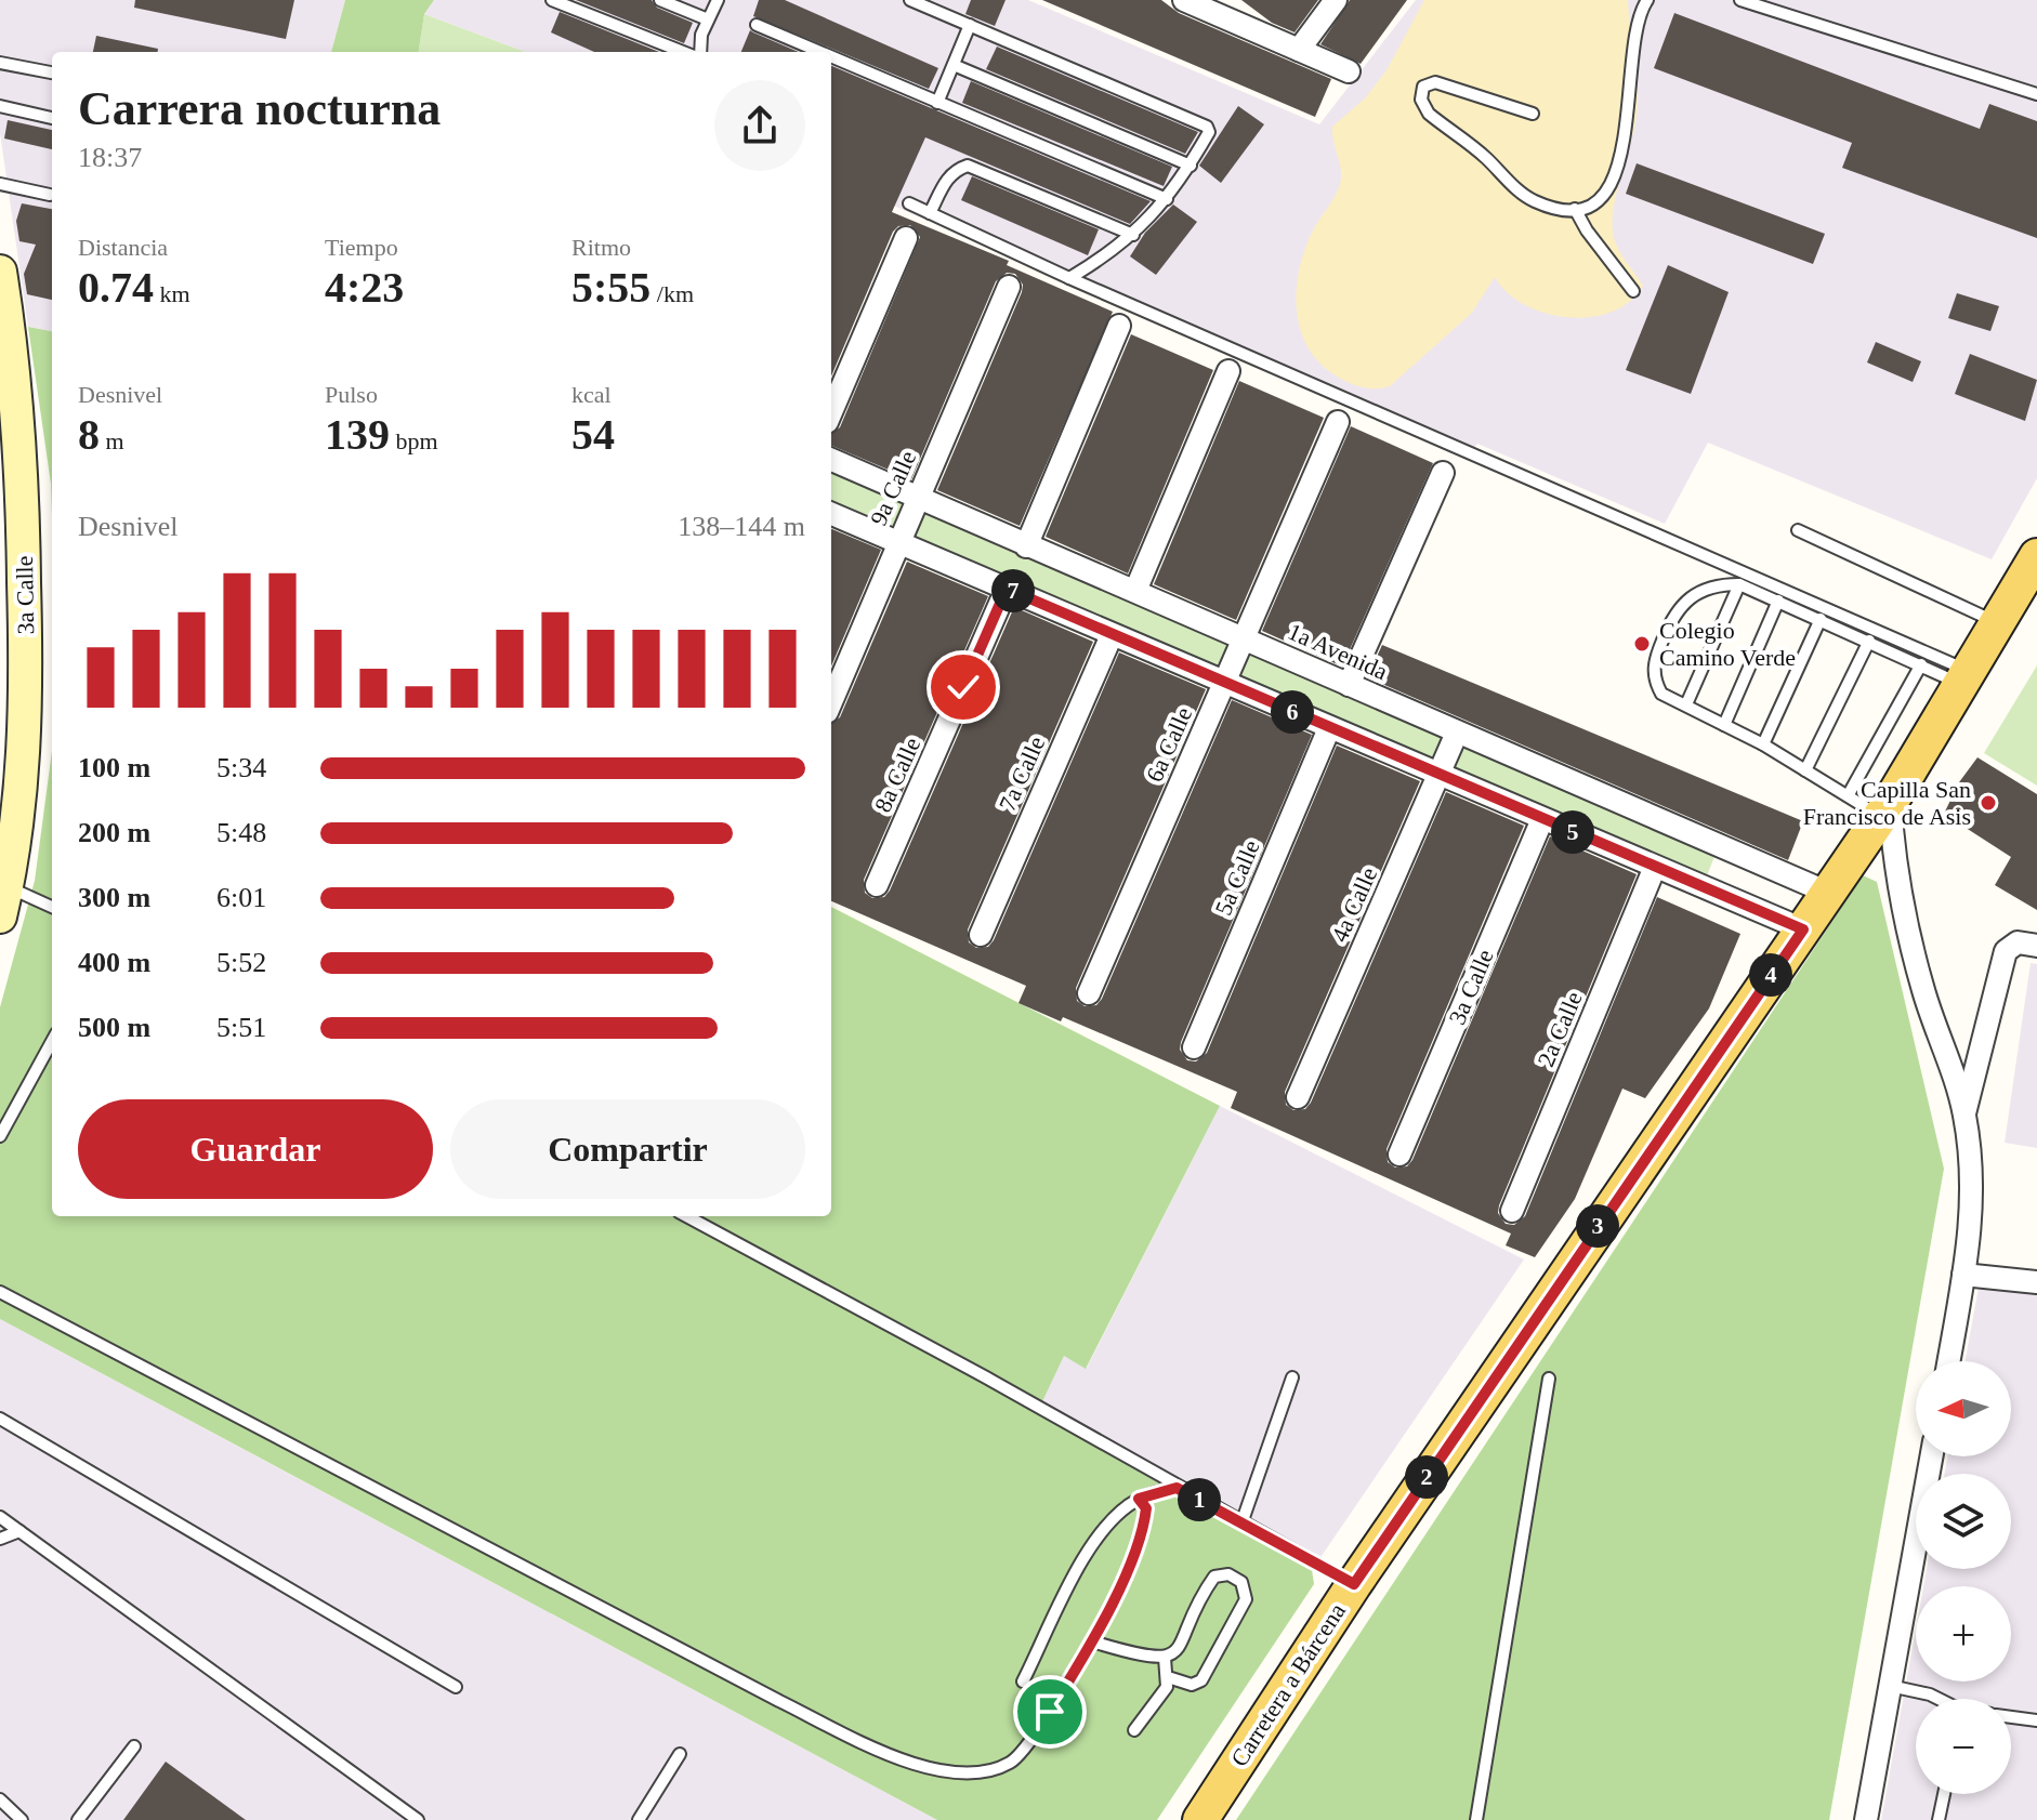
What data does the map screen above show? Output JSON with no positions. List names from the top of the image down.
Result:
{
  "streets": {
    "main road": ["3a Calle", "Carretera a Bárcena"],
    "street": [
      "9a Calle",
      "1a Avenida",
      "6a Calle",
      "7a Calle",
      "8a Calle",
      "5a Calle",
      "4a Calle",
      "2a Calle"
    ]
  },
  "crossings": [
    ["9a Calle", "1a Avenida"],
    ["1a Avenida", "6a Calle"],
    ["1a Avenida", "4a Calle"],
    ["1a Avenida", "Carretera a Bárcena"]
  ],
  "places": ["Colegio Camino Verde", "Capilla San Francisco de Asis"],
  "north": "left",
  "page": {
    "heading": ["Carrera nocturna", "18:37"],
    "stats": [
      ["Distancia", "0.74 km"],
      ["Tiempo", "4:23"],
      ["Ritmo", "5:55 /km"],
      ["Desnivel", "8 m"],
      ["Pulso", "139 bpm"],
      ["kcal", "54"]
    ],
    "chart": ["Desnivel", "138–144 m"],
    "pins": [
      "7",
      "6",
      "5",
      "4",
      "3",
      "2",
      "1"
    ],
    "list": [
      {
        "name": "100 m",
        "note": "5:34"
      },
      {
        "name": "200 m",
        "note": "5:48"
      },
      {
        "name": "300 m",
        "note": "6:01"
      },
      {
        "name": "400 m",
        "note": "5:52"
      },
      {
        "name": "500 m",
        "note": "5:51"
      }
    ],
    "buttons": ["Guardar", "Compartir"],
    "map_buttons": ["+", "−"]
  }
}
